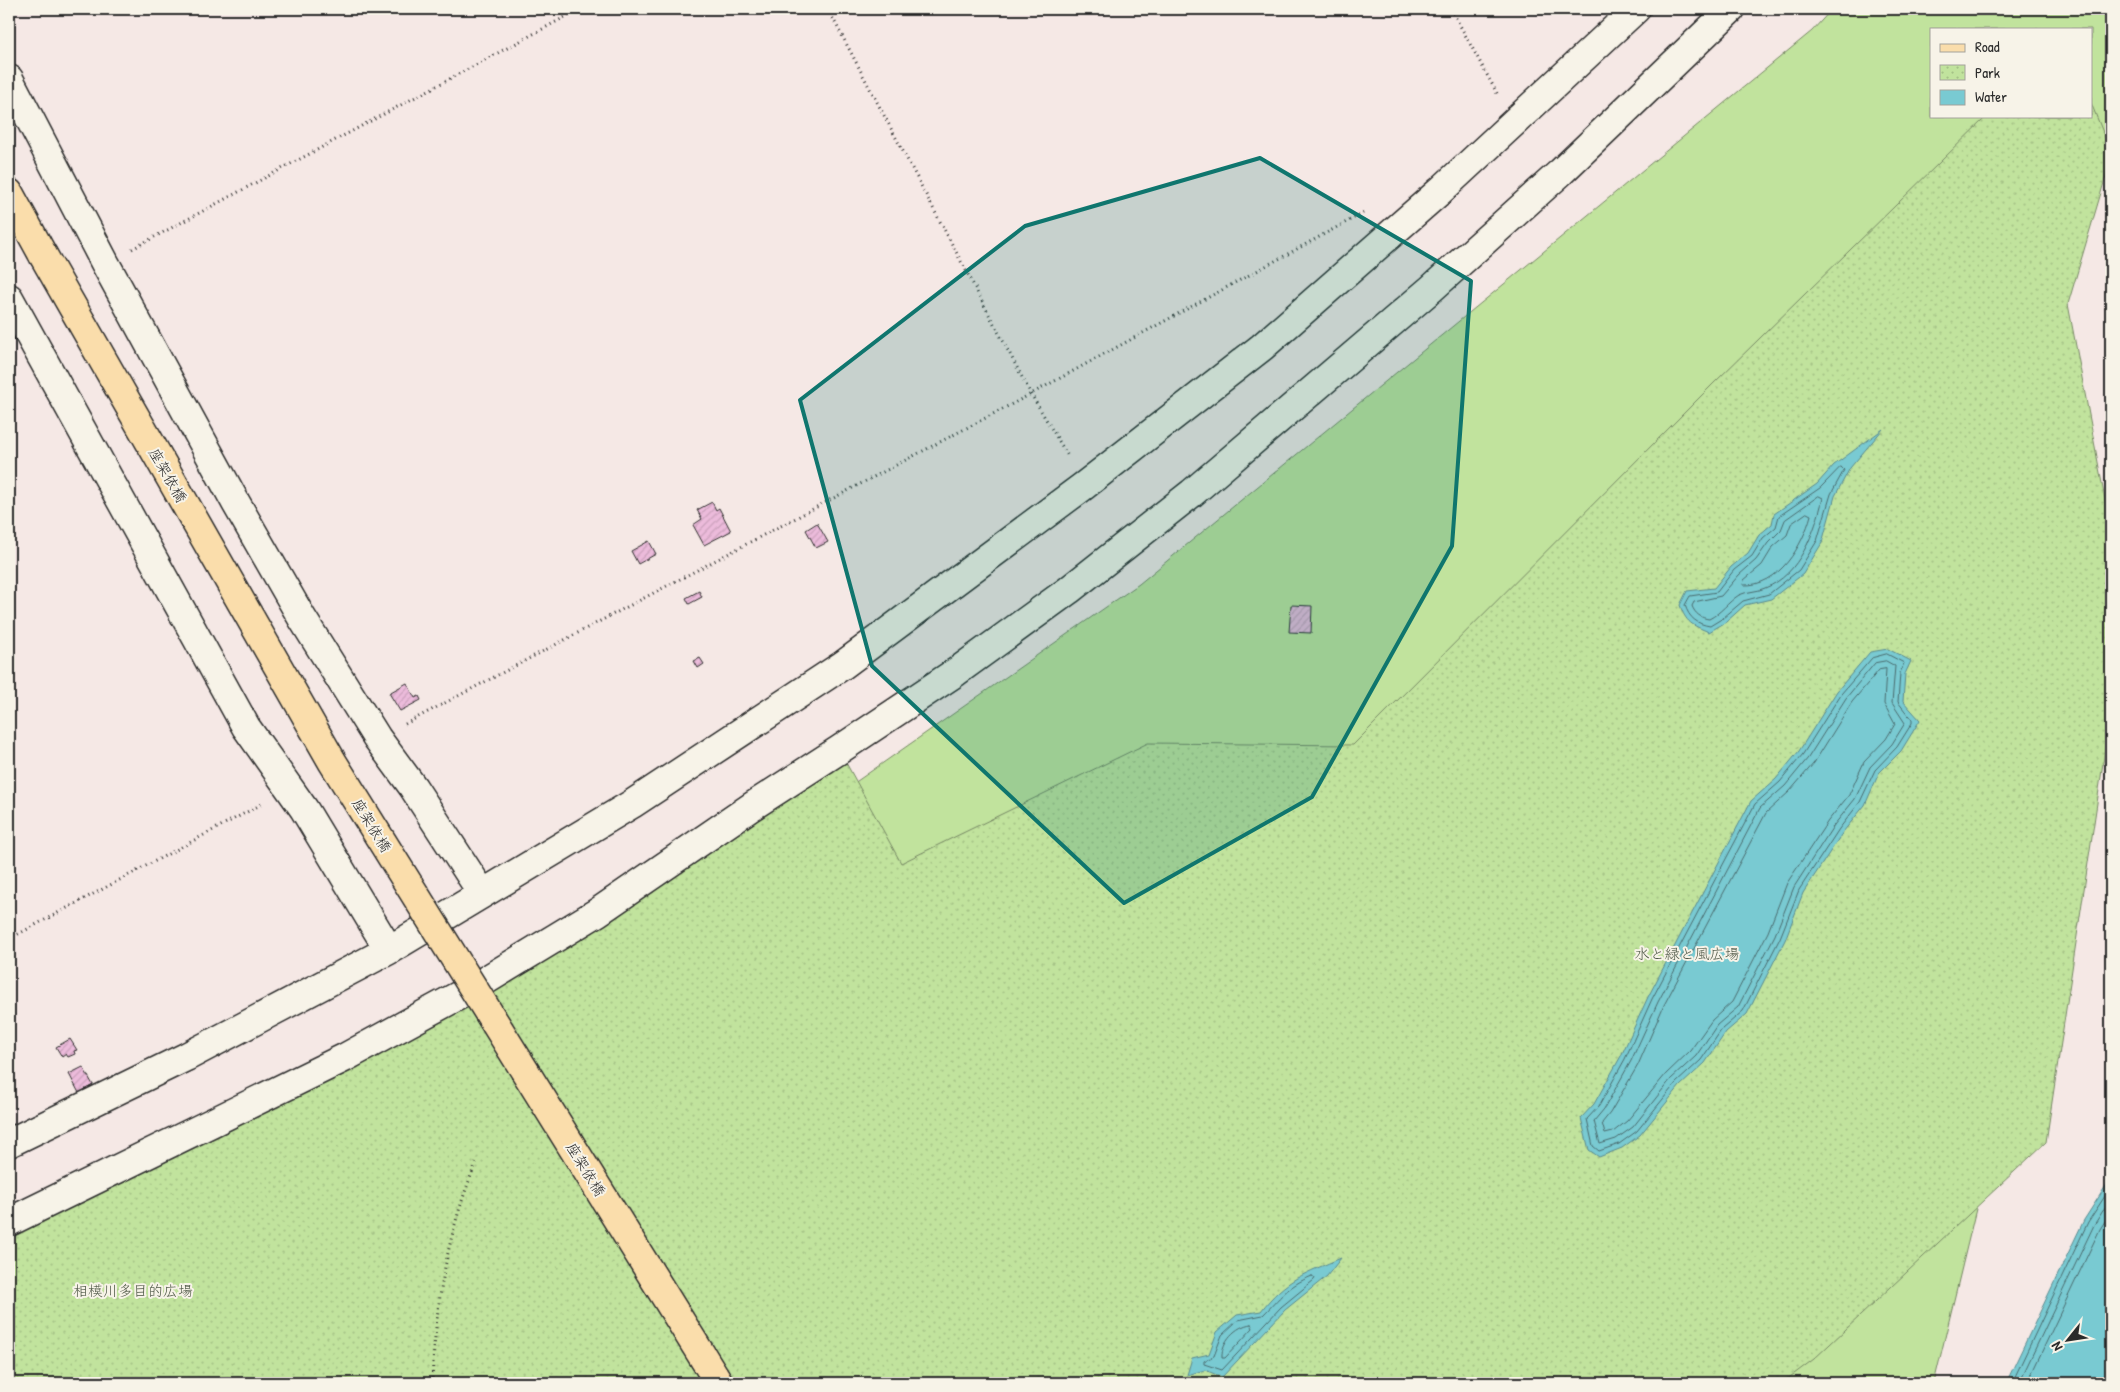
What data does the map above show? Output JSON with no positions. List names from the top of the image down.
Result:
{
  "streets": {
    "main road": ["座架依橋"]
  },
  "parks": ["水と緑と風広場", "相模川多目的広場"],
  "legend": ["Road", "Park", "Water"],
  "north": "bottom left"
}
